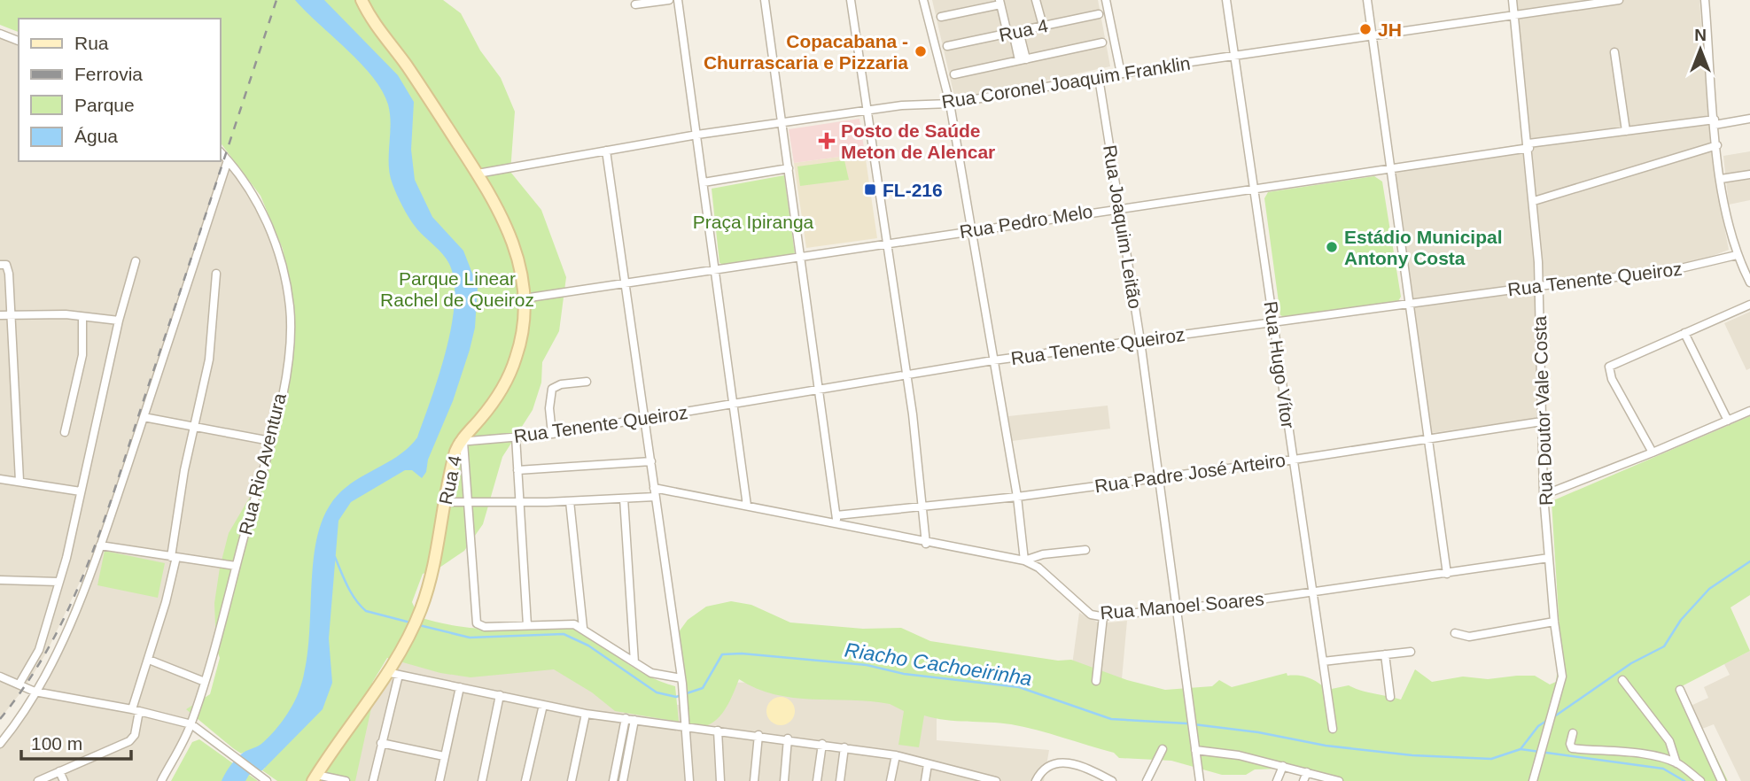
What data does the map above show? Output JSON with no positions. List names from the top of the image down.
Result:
{
  "streets": {
    "main road": ["Rua 4"],
    "street": [
      "Rua Coronel Joaquim Franklin",
      "Rua Pedro Melo",
      "Rua Joaquim Leitão",
      "Rua Tenente Queiroz",
      "Rua Hugo Vítor",
      "Rua Doutor Vale Costa",
      "Rua Rio Aventura",
      "Rua Padre José Arteiro",
      "Rua Manoel Soares"
    ]
  },
  "crossings": [
    ["Rua 4", "Rua Coronel Joaquim Franklin"],
    ["Rua 4", "Rua Pedro Melo"],
    ["Rua 4", "Rua Tenente Queiroz"],
    ["Rua Coronel Joaquim Franklin", "Rua Joaquim Leitão"],
    ["Rua Coronel Joaquim Franklin", "Rua Hugo Vítor"],
    ["Rua Coronel Joaquim Franklin", "Rua Doutor Vale Costa"],
    ["Rua Pedro Melo", "Rua Joaquim Leitão"],
    ["Rua Pedro Melo", "Rua Hugo Vítor"],
    ["Rua Pedro Melo", "Rua Doutor Vale Costa"],
    ["Rua Joaquim Leitão", "Rua Tenente Queiroz"],
    ["Rua Joaquim Leitão", "Rua Padre José Arteiro"],
    ["Rua Joaquim Leitão", "Rua Manoel Soares"],
    ["Rua Tenente Queiroz", "Rua Hugo Vítor"],
    ["Rua Tenente Queiroz", "Rua Doutor Vale Costa"],
    ["Rua Hugo Vítor", "Rua Padre José Arteiro"],
    ["Rua Hugo Vítor", "Rua Manoel Soares"],
    ["Rua Doutor Vale Costa", "Rua Padre José Arteiro"],
    ["Rua Doutor Vale Costa", "Rua Manoel Soares"]
  ],
  "water": ["Riacho Cachoeirinha"],
  "parks": ["Praça Ipiranga", "Parque Linear Rachel de Queiroz"],
  "places": {
    "other": ["JH", "Copacabana - Churrascaria e Pizzaria", "Estádio Municipal Antony Costa"],
    "health": ["Posto de Saúde Meton de Alencar"],
    "transit": ["FL-216"]
  },
  "legend": [
    "Rua",
    "Ferrovia",
    "Parque",
    "Água"
  ],
  "scale_bar": "100 m",
  "north": "top"
}
